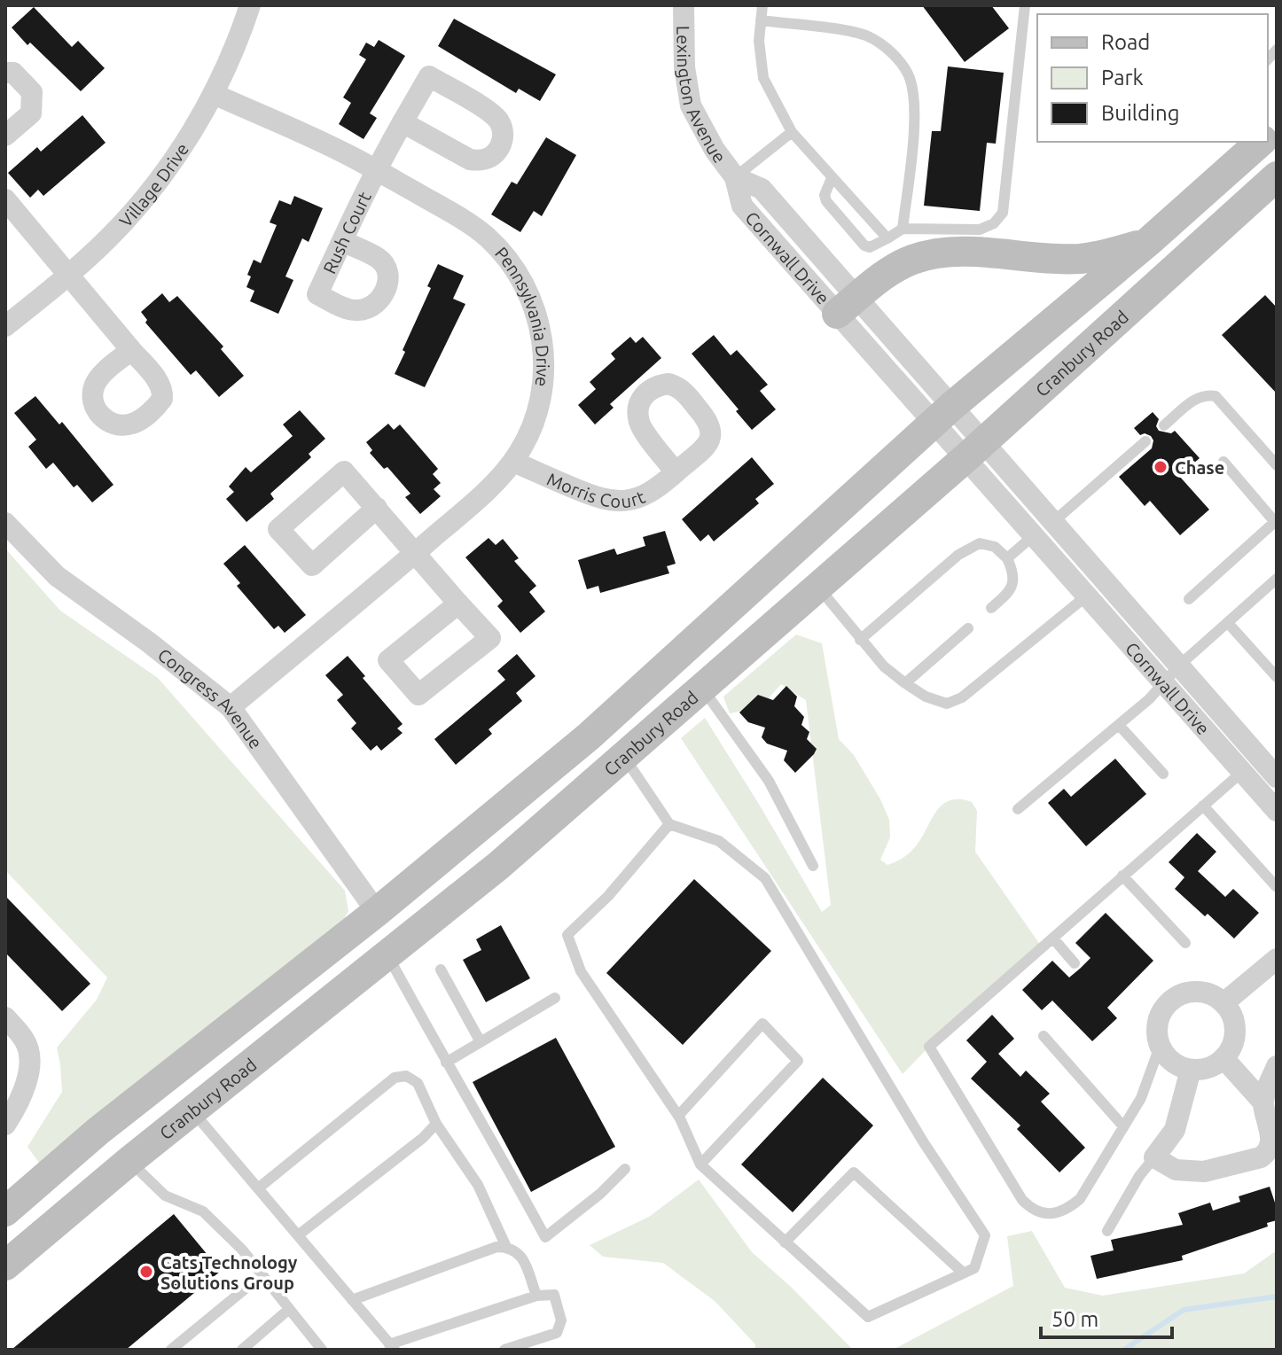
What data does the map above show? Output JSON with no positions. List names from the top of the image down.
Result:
{
  "streets": {
    "main road": ["Cranbury Road"],
    "street": [
      "Lexington Avenue",
      "Village Drive",
      "Rush Court",
      "Cornwall Drive",
      "Pennsylvania Drive",
      "Morris Court",
      "Congress Avenue"
    ]
  },
  "crossings": [
    ["Lexington Avenue", "Cornwall Drive"],
    ["Village Drive", "Pennsylvania Drive"],
    ["Rush Court", "Pennsylvania Drive"],
    ["Cornwall Drive", "Cranbury Road"],
    ["Pennsylvania Drive", "Morris Court"],
    ["Pennsylvania Drive", "Congress Avenue"]
  ],
  "places": ["Chase", "Cats Technology Solutions Group"],
  "legend": ["Road", "Park", "Building"],
  "scale_bar": "50 m"
}
